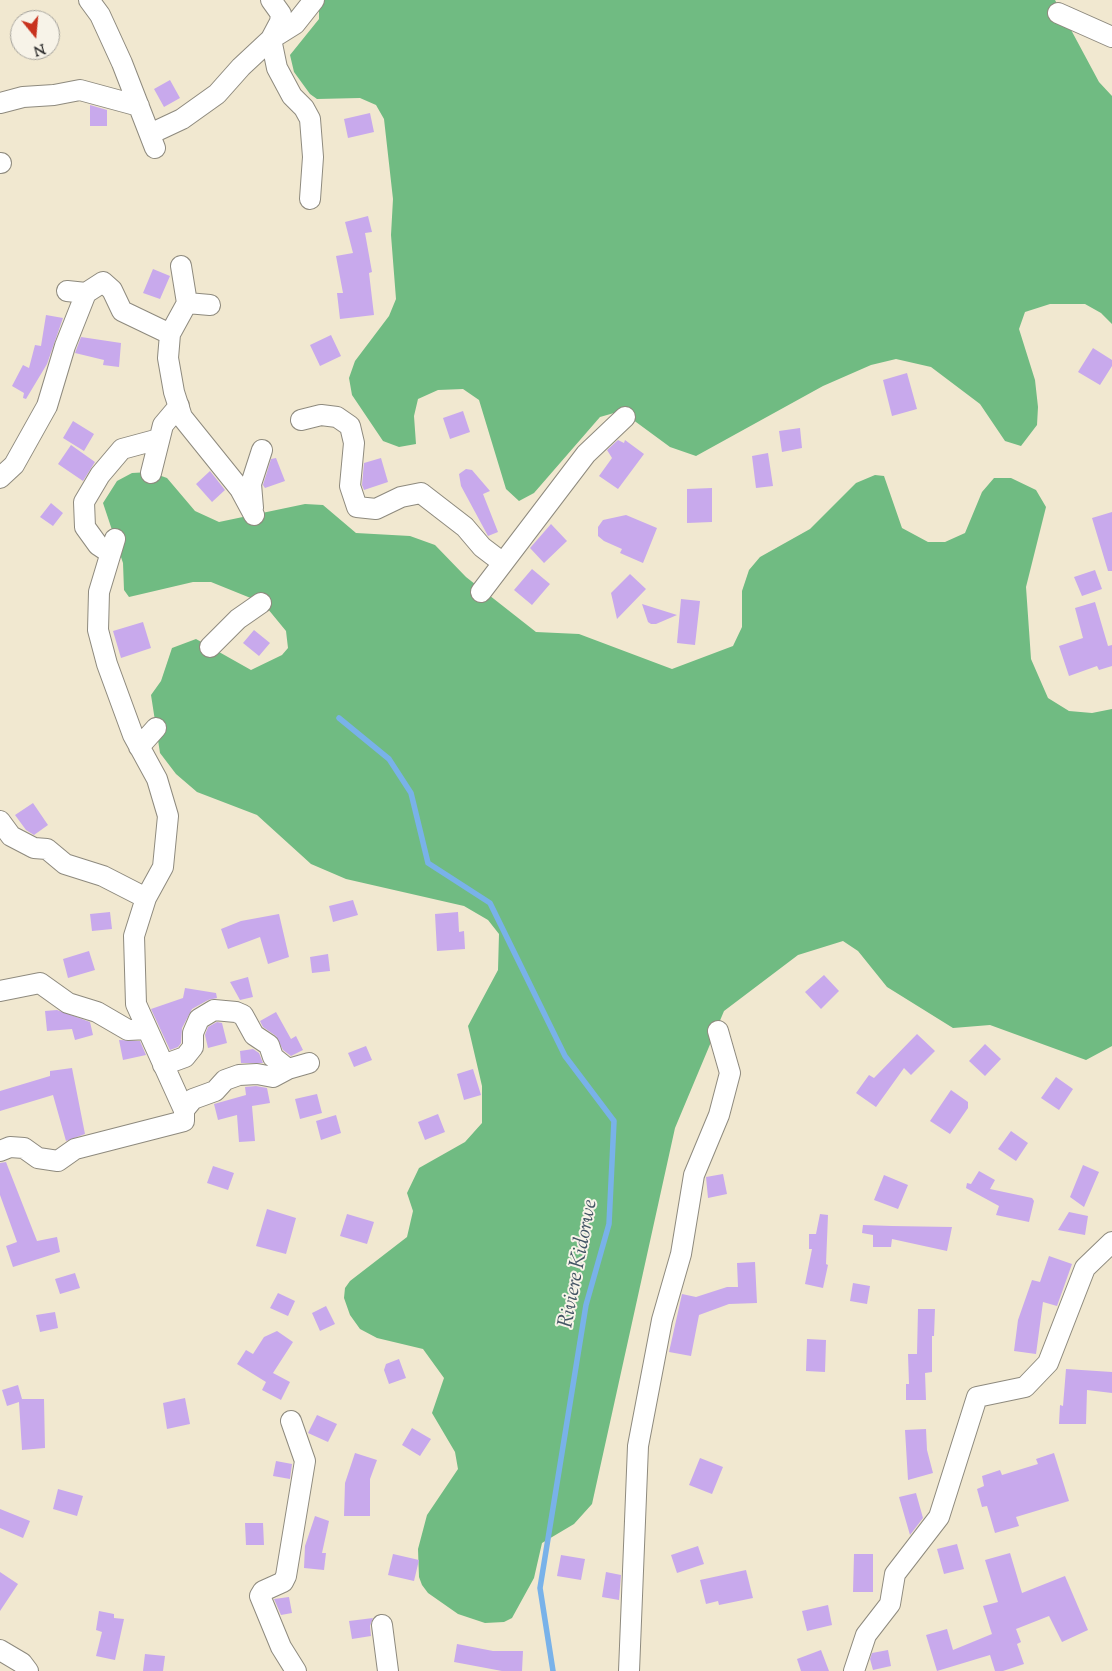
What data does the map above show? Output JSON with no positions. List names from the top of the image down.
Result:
{
  "water": ["Riviere Kidorwe"],
  "north": "bottom"
}
